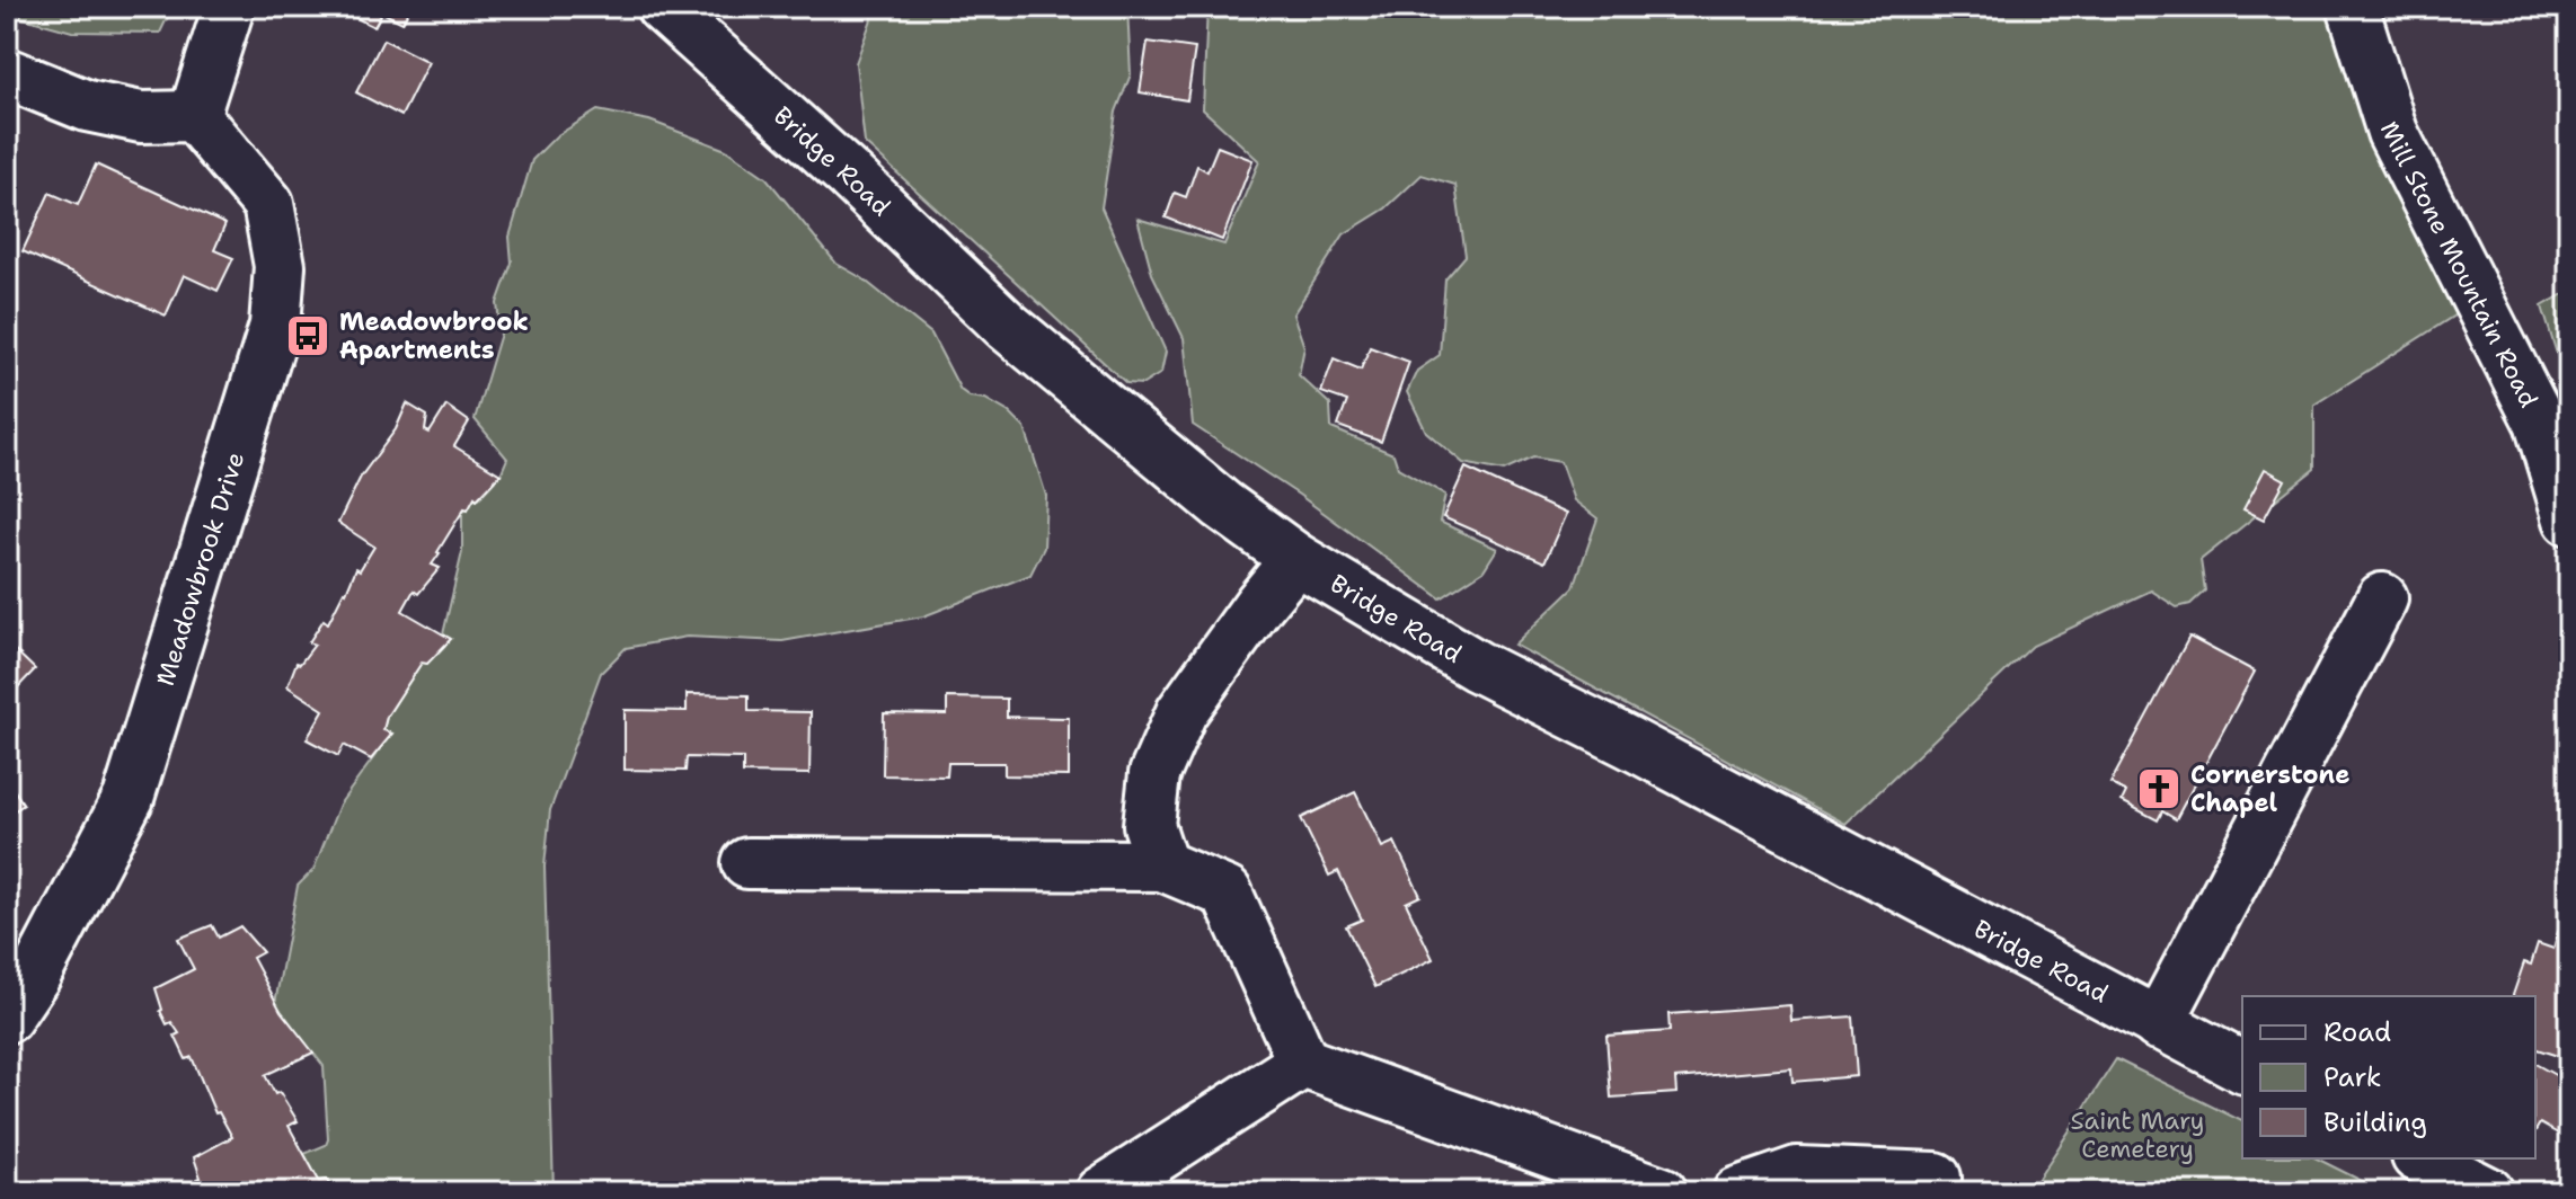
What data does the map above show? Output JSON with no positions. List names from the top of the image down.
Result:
{
  "streets": {
    "main road": ["Bridge Road", "Mill Stone Mountain Road", "Meadowbrook Drive"]
  },
  "parks": ["Saint Mary Cemetery"],
  "places": {
    "bus stop": ["Meadowbrook Apartments"],
    "church": ["Cornerstone Chapel"]
  },
  "legend": ["Road", "Park", "Building"]
}
